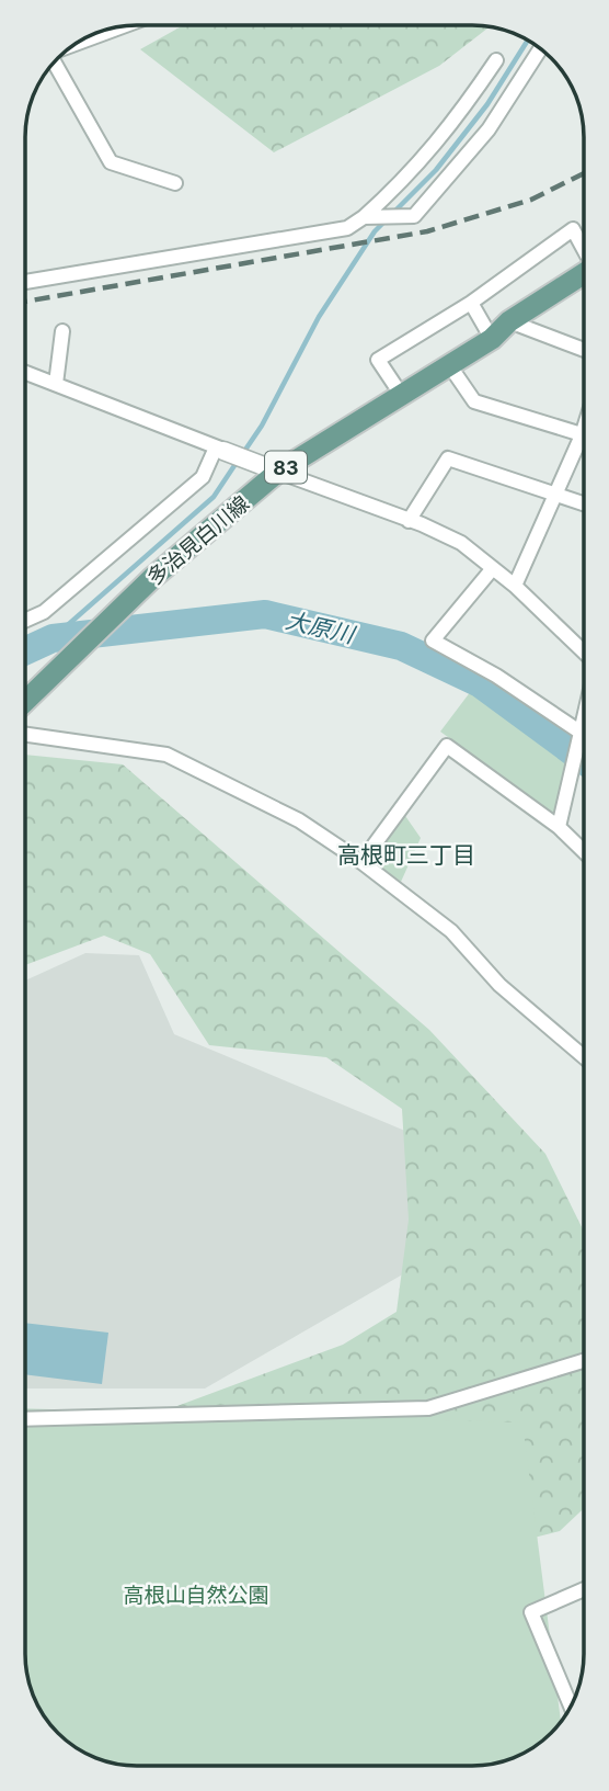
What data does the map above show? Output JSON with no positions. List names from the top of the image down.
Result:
{
  "streets": {
    "main road": ["83", "多治見白川線"]
  },
  "districts": ["高根町三丁目"],
  "water": ["大原川"],
  "parks": ["高根山自然公園"]
}
